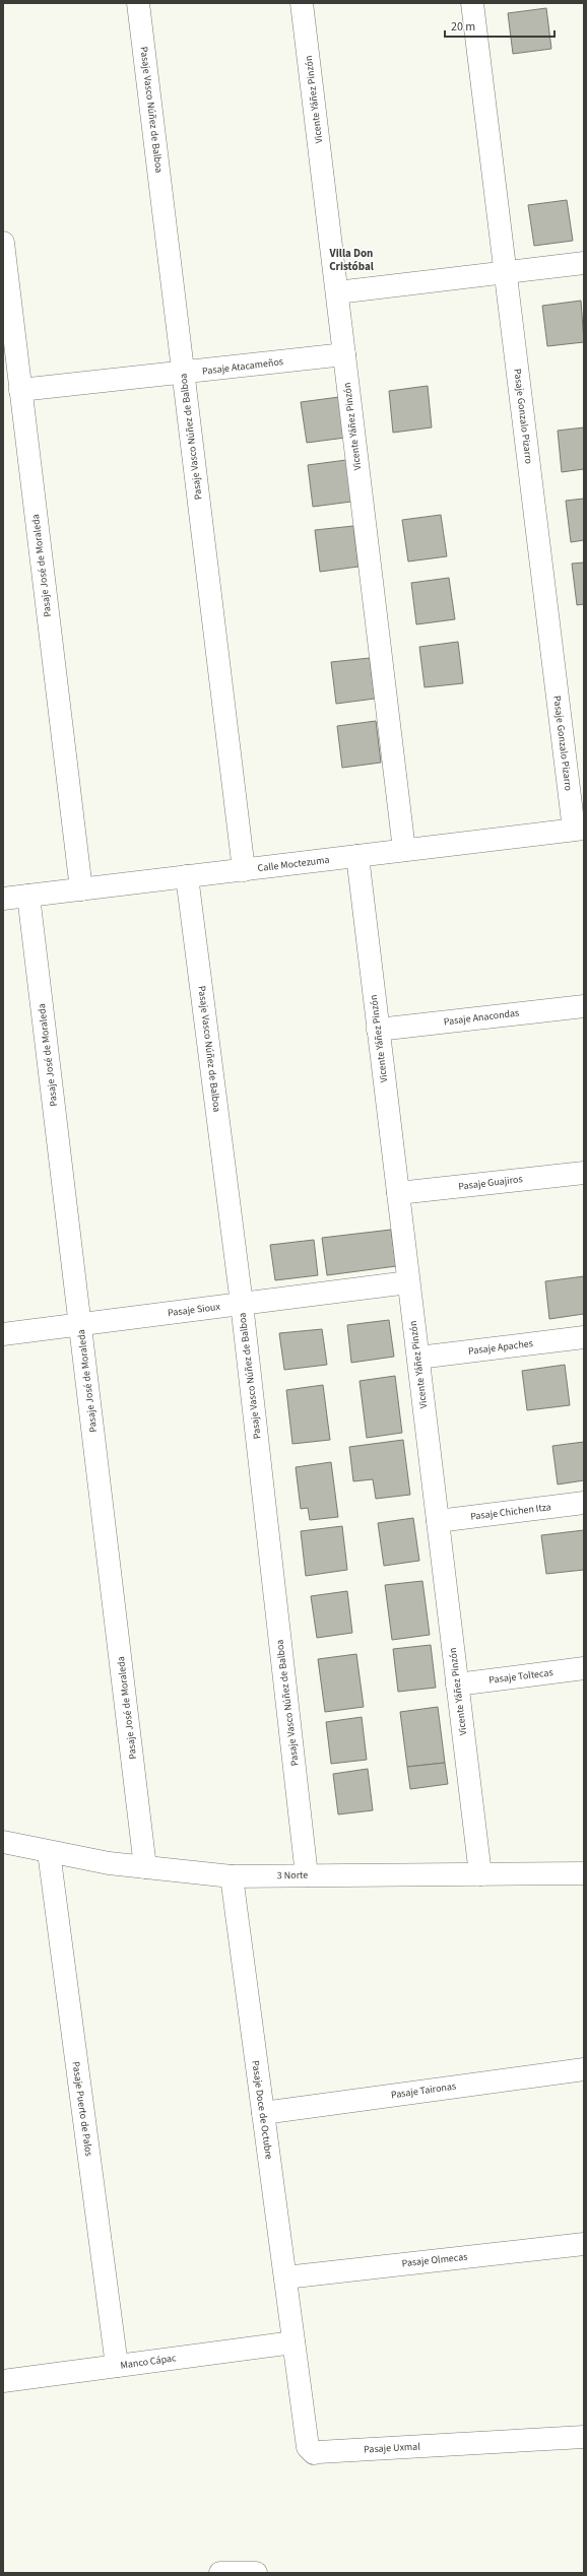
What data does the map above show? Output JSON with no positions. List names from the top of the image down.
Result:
{
  "streets": {
    "street": [
      "Vicente Yáñez Pinzón",
      "Pasaje Vasco Núñez de Balboa",
      "Pasaje Atacameños",
      "Pasaje Gonzalo Pizarro",
      "Pasaje José de Moraleda",
      "Calle Moctezuma",
      "Pasaje Anacondas",
      "Pasaje Guajiros",
      "Pasaje Sioux",
      "Pasaje Apaches",
      "Pasaje Chichen Itza",
      "Pasaje Toltecas",
      "3 Norte",
      "Pasaje Taironas",
      "Pasaje Puerto de Palos",
      "Pasaje Doce de Octubre",
      "Pasaje Olmecas",
      "Manco Cápac",
      "Pasaje Uxmal"
    ]
  },
  "crossings": [
    ["Vicente Yáñez Pinzón", "Pasaje Atacameños"],
    ["Vicente Yáñez Pinzón", "Calle Moctezuma"],
    ["Vicente Yáñez Pinzón", "Pasaje Anacondas"],
    ["Vicente Yáñez Pinzón", "Pasaje Guajiros"],
    ["Vicente Yáñez Pinzón", "Pasaje Sioux"],
    ["Vicente Yáñez Pinzón", "Pasaje Apaches"],
    ["Vicente Yáñez Pinzón", "Pasaje Chichen Itza"],
    ["Vicente Yáñez Pinzón", "Pasaje Toltecas"],
    ["Vicente Yáñez Pinzón", "3 Norte"],
    ["Pasaje Vasco Núñez de Balboa", "Pasaje Atacameños"],
    ["Pasaje Vasco Núñez de Balboa", "Calle Moctezuma"],
    ["Pasaje Vasco Núñez de Balboa", "Pasaje Sioux"],
    ["Pasaje Vasco Núñez de Balboa", "3 Norte"],
    ["Pasaje Atacameños", "Pasaje José de Moraleda"],
    ["Pasaje Gonzalo Pizarro", "Calle Moctezuma"],
    ["Pasaje José de Moraleda", "Calle Moctezuma"],
    ["Pasaje José de Moraleda", "Pasaje Sioux"],
    ["Pasaje José de Moraleda", "3 Norte"],
    ["3 Norte", "Pasaje Puerto de Palos"],
    ["3 Norte", "Pasaje Doce de Octubre"],
    ["Pasaje Taironas", "Pasaje Doce de Octubre"],
    ["Pasaje Puerto de Palos", "Manco Cápac"],
    ["Pasaje Doce de Octubre", "Pasaje Olmecas"],
    ["Pasaje Doce de Octubre", "Manco Cápac"],
    ["Pasaje Doce de Octubre", "Pasaje Uxmal"],
    ["Manco Cápac", "Pasaje Uxmal"]
  ],
  "districts": ["Villa Don Cristóbal"],
  "scale_bar": "20 m"
}
